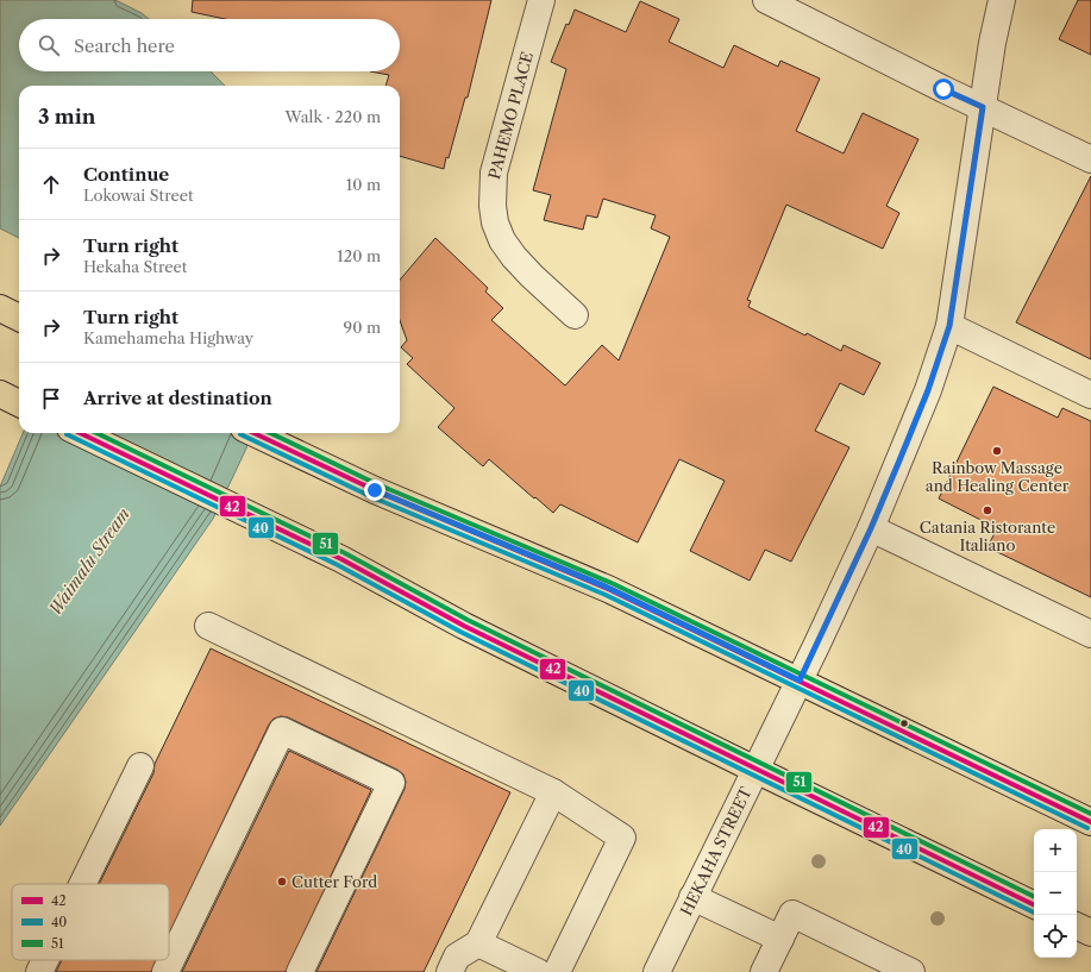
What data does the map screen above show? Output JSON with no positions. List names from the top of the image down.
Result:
{
  "streets": {
    "street": ["PAHEMO PLACE", "HEKAHA STREET"]
  },
  "water": ["Waimalu Stream"],
  "places": ["Rainbow Massage and Healing Center", "Catania Ristorante Italiano", "Cutter Ford"],
  "lines": ["transit line 42", "transit line 51", "transit line 40"],
  "legend": ["42", "40", "51"],
  "page": {
    "search": "Search here",
    "heading": ["3 min", "Walk · 220 m"],
    "list": [
      ["Continue", "Lokowai Street", "10 m"],
      ["Turn right", "Hekaha Street", "120 m"],
      ["Turn right", "Kamehameha Highway", "90 m"],
      "Arrive at destination"
    ],
    "map_buttons": ["+", "−"]
  }
}
